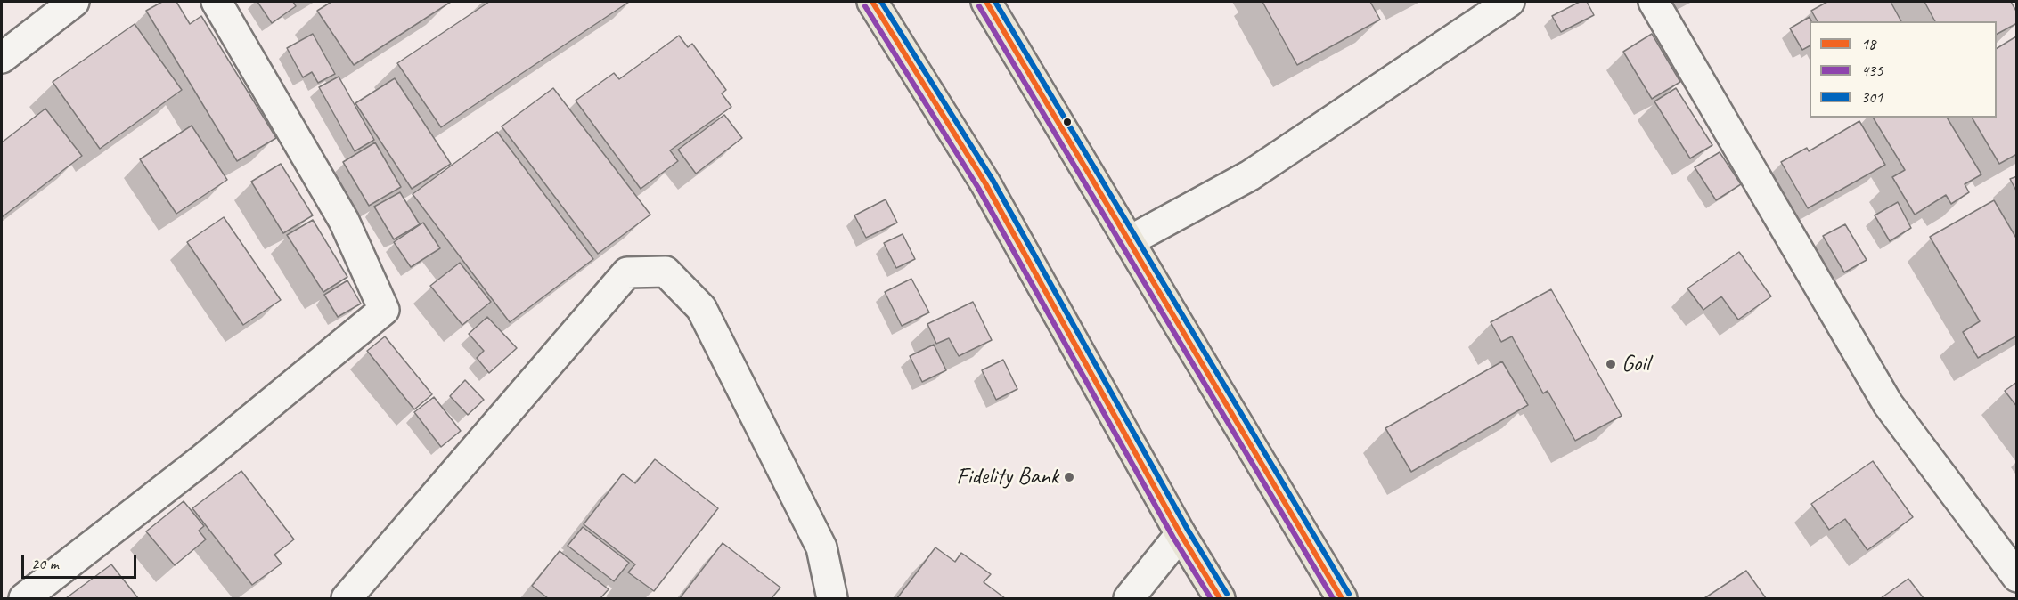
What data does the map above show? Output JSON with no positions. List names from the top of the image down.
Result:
{
  "places": ["Goil", "Fidelity Bank"],
  "lines": ["transit line 18", "transit line 301", "transit line 435"],
  "legend": ["18", "435", "301"],
  "scale_bar": "20 m"
}
